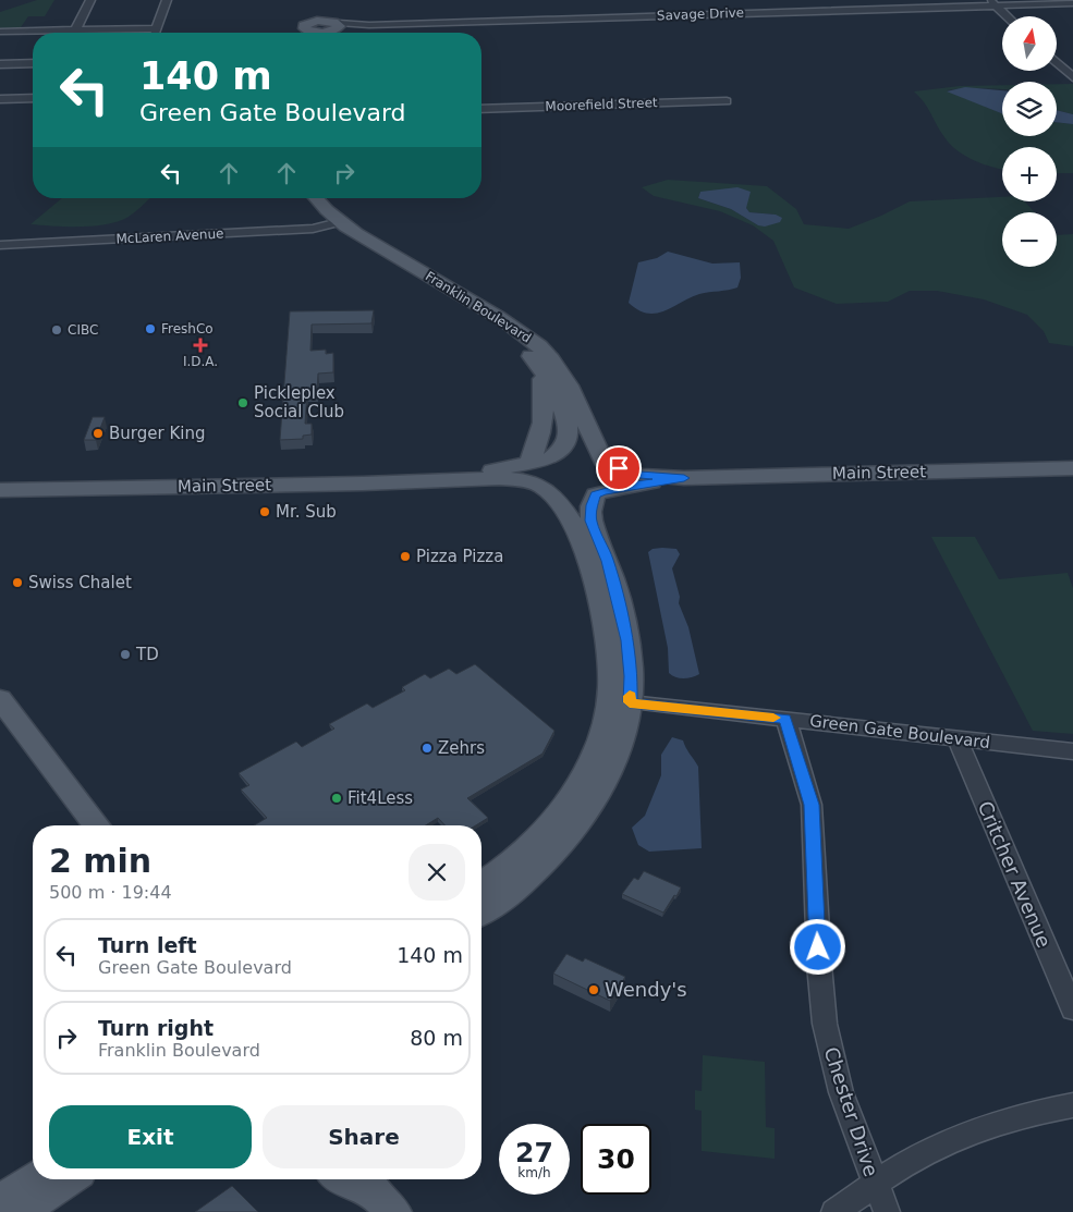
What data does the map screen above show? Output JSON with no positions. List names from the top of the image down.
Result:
{
  "streets": {
    "main road": ["Franklin Boulevard", "Main Street"],
    "street": [
      "Savage Drive",
      "Moorefield Street",
      "McLaren Avenue",
      "Green Gate Boulevard",
      "Critcher Avenue",
      "Chester Drive"
    ]
  },
  "crossings": [
    ["McLaren Avenue", "Franklin Boulevard"],
    ["Franklin Boulevard", "Main Street"],
    ["Green Gate Boulevard", "Critcher Avenue"],
    ["Green Gate Boulevard", "Chester Drive"]
  ],
  "places": {
    "other": [
      "FreshCo",
      "CIBC",
      "Pickleplex Social Club",
      "Burger King",
      "Mr. Sub",
      "Pizza Pizza",
      "Swiss Chalet",
      "TD",
      "Zehrs",
      "Fit4Less",
      "Wendy's"
    ],
    "health": ["I.D.A."]
  },
  "north": "top",
  "page": {
    "map_buttons": ["+", "−"],
    "turn": ["140 m", "Green Gate Boulevard"],
    "heading": ["2 min", "500 m · 19:44"],
    "list": [
      {
        "name": "Turn left",
        "note": "Green Gate Boulevard",
        "value": "140 m"
      },
      {
        "name": "Turn right",
        "note": "Franklin Boulevard",
        "value": "80 m"
      }
    ],
    "buttons": ["Exit", "Share"],
    "speed": "27 km/h",
    "limit": "30"
  }
}
